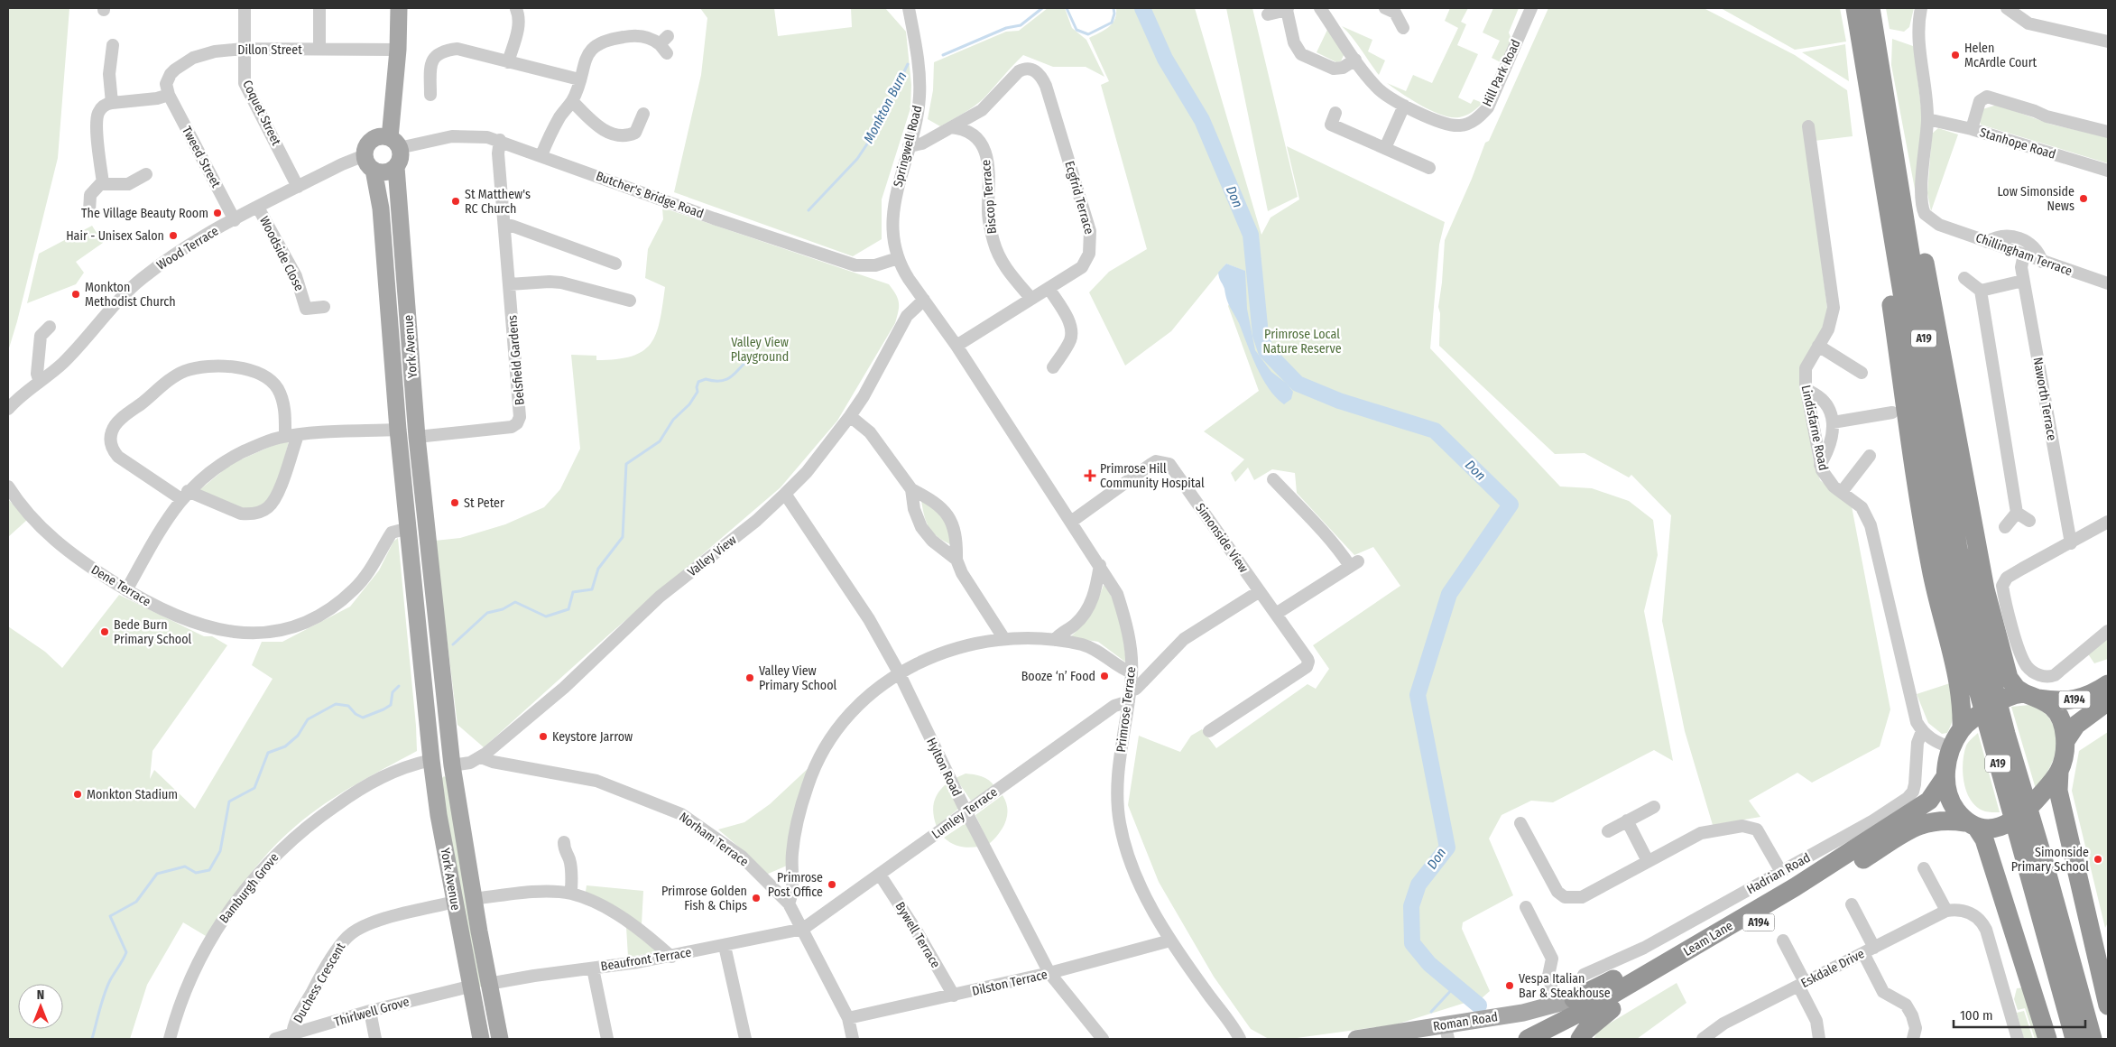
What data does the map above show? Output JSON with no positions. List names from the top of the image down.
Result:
{
  "streets": {
    "highway": ["A19", "A194", "Leam Lane"],
    "main road": ["York Avenue", "Roman Road"],
    "street": [
      "Dillon Street",
      "Hill Park Road",
      "Coquet Street",
      "Stanhope Road",
      "Springwell Road",
      "Tweed Street",
      "Butcher's Bridge Road",
      "Biscop Terrace",
      "Ecgfrid Terrace",
      "Wood Terrace",
      "Woodside Close",
      "Chillingham Terrace",
      "Belsfield Gardens",
      "Naworth Terrace",
      "Lindisfarne Road",
      "Simonside View",
      "Valley View",
      "Dene Terrace",
      "Primrose Terrace",
      "Hylton Road",
      "Lumley Terrace",
      "Norham Terrace",
      "Hadrian Road",
      "Bamburgh Grove",
      "Bywell Terrace",
      "Beaufront Terrace",
      "Eskdale Drive",
      "Duchess Crescent",
      "Dilston Terrace",
      "Thirlwell Grove"
    ]
  },
  "crossings": [
    ["Dillon Street", "Coquet Street"],
    ["Dillon Street", "Tweed Street"],
    ["Coquet Street", "Wood Terrace"],
    ["Stanhope Road", "Chillingham Terrace"],
    ["Springwell Road", "Butcher's Bridge Road"],
    ["Springwell Road", "Valley View"],
    ["Springwell Road", "Primrose Terrace"],
    ["Tweed Street", "Wood Terrace"],
    ["Butcher's Bridge Road", "Wood Terrace"],
    ["Butcher's Bridge Road", "York Avenue"],
    ["Butcher's Bridge Road", "Belsfield Gardens"],
    ["Biscop Terrace", "Ecgfrid Terrace"],
    ["Ecgfrid Terrace", "Primrose Terrace"],
    ["Wood Terrace", "Woodside Close"],
    ["Wood Terrace", "York Avenue"],
    ["Chillingham Terrace", "Naworth Terrace"],
    ["York Avenue", "Belsfield Gardens"],
    ["York Avenue", "Valley View"],
    ["York Avenue", "Dene Terrace"],
    ["York Avenue", "Bamburgh Grove"],
    ["York Avenue", "Beaufront Terrace"],
    ["York Avenue", "Duchess Crescent"],
    ["York Avenue", "Thirlwell Grove"],
    ["Lindisfarne Road", "Hadrian Road"],
    ["Simonside View", "Primrose Terrace"],
    ["Simonside View", "Lumley Terrace"],
    ["Valley View", "Primrose Terrace"],
    ["Valley View", "Hylton Road"],
    ["Valley View", "Norham Terrace"],
    ["A194", "Leam Lane"],
    ["Primrose Terrace", "Lumley Terrace"],
    ["Primrose Terrace", "Dilston Terrace"],
    ["Hylton Road", "Lumley Terrace"],
    ["Hylton Road", "Dilston Terrace"],
    ["Lumley Terrace", "Norham Terrace"],
    ["Lumley Terrace", "Bywell Terrace"],
    ["Lumley Terrace", "Beaufront Terrace"],
    ["Norham Terrace", "Beaufront Terrace"],
    ["Norham Terrace", "Dilston Terrace"],
    ["Bywell Terrace", "Dilston Terrace"],
    ["Duchess Crescent", "Thirlwell Grove"]
  ],
  "water": ["Monkton Burn", "Don"],
  "parks": ["Primrose Local Nature Reserve", "Valley View Playground"],
  "places": {
    "other": [
      "Helen McArdle Court",
      "Low Simonside News",
      "St Matthew's RC Church",
      "The Village Beauty Room",
      "Hair - Unisex Salon",
      "Monkton Methodist Church",
      "St Peter",
      "Bede Burn Primary School",
      "Booze ‘n’ Food",
      "Valley View Primary School",
      "Keystore Jarrow",
      "Monkton Stadium",
      "Simonside Primary School",
      "Primrose Post Office",
      "Primrose Golden Fish & Chips",
      "Vespa Italian Bar & Steakhouse"
    ],
    "health": ["Primrose Hill Community Hospital"]
  },
  "scale_bar": "100 m",
  "north": "top"
}
